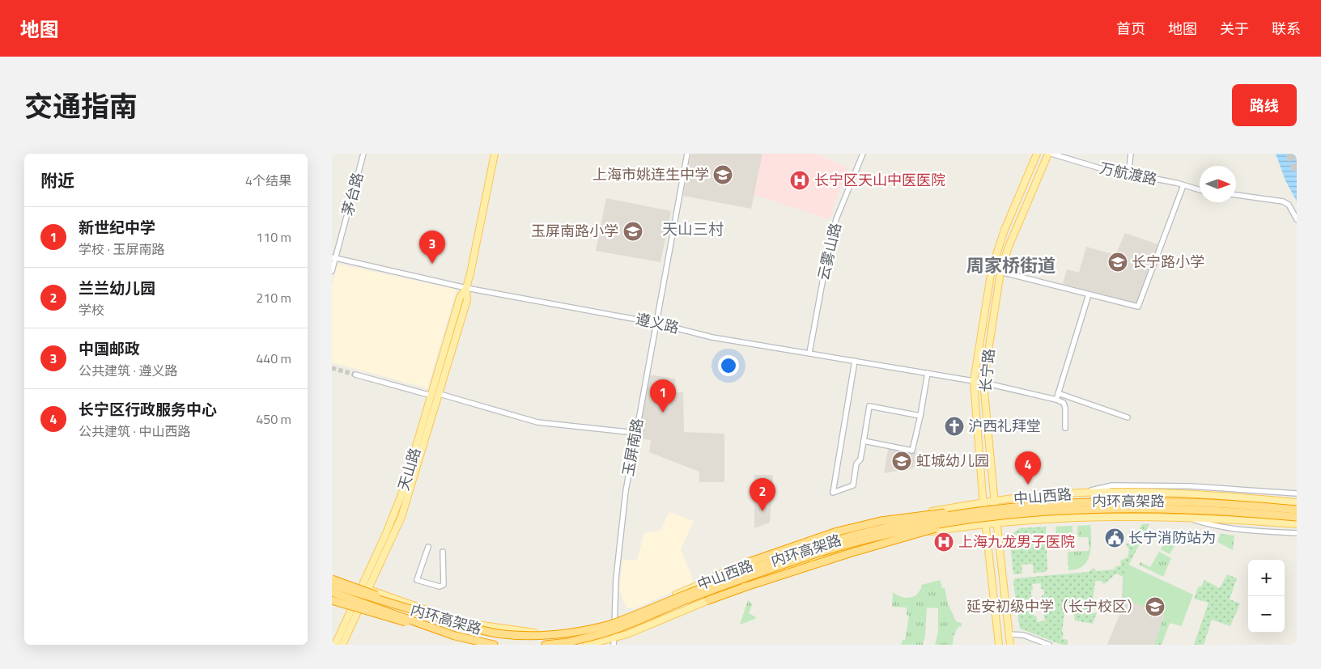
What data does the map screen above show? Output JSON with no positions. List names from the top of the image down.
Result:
{
  "streets": {
    "highway": ["内环高架路"],
    "main road": ["长宁路", "天山路", "中山西路"],
    "street": [
      "万航渡路",
      "茅台路",
      "云雾山路",
      "遵义路",
      "玉屏南路"
    ]
  },
  "crossings": [
    ["茅台路", "遵义路"],
    ["云雾山路", "遵义路"],
    ["遵义路", "长宁路"],
    ["遵义路", "玉屏南路"],
    ["遵义路", "天山路"],
    ["长宁路", "中山西路"],
    ["玉屏南路", "中山西路"],
    ["天山路", "中山西路"]
  ],
  "districts": ["天山三村", "周家桥街道"],
  "places": {
    "school or university": [
      "上海市姚连生中学",
      "玉屏南路小学",
      "长宁路小学",
      "虹城幼儿园",
      "延安初级中学（长宁校区）"
    ],
    "hospital": ["长宁区天山中医医院", "上海九龙男子医院"],
    "church": ["沪西礼拜堂"],
    "public building": ["长宁消防站为"]
  },
  "north": "right",
  "page": {
    "header": "地图",
    "nav": [
      "首页",
      "地图",
      "关于",
      "联系"
    ],
    "title": "交通指南",
    "buttons": "路线",
    "heading": ["附近", "4个结果"],
    "list": [
      {
        "mark": "1",
        "name": "新世纪中学",
        "note": "学校 · 玉屏南路",
        "value": "110 m"
      },
      {
        "mark": "2",
        "name": "兰兰幼儿园",
        "note": "学校",
        "value": "210 m"
      },
      {
        "mark": "3",
        "name": "中国邮政",
        "note": "公共建筑 · 遵义路",
        "value": "440 m"
      },
      {
        "mark": "4",
        "name": "长宁区行政服务中心",
        "note": "公共建筑 · 中山西路",
        "value": "450 m"
      }
    ],
    "pins": [
      "3",
      "1",
      "4",
      "2"
    ],
    "map_buttons": ["+", "−"]
  }
}
